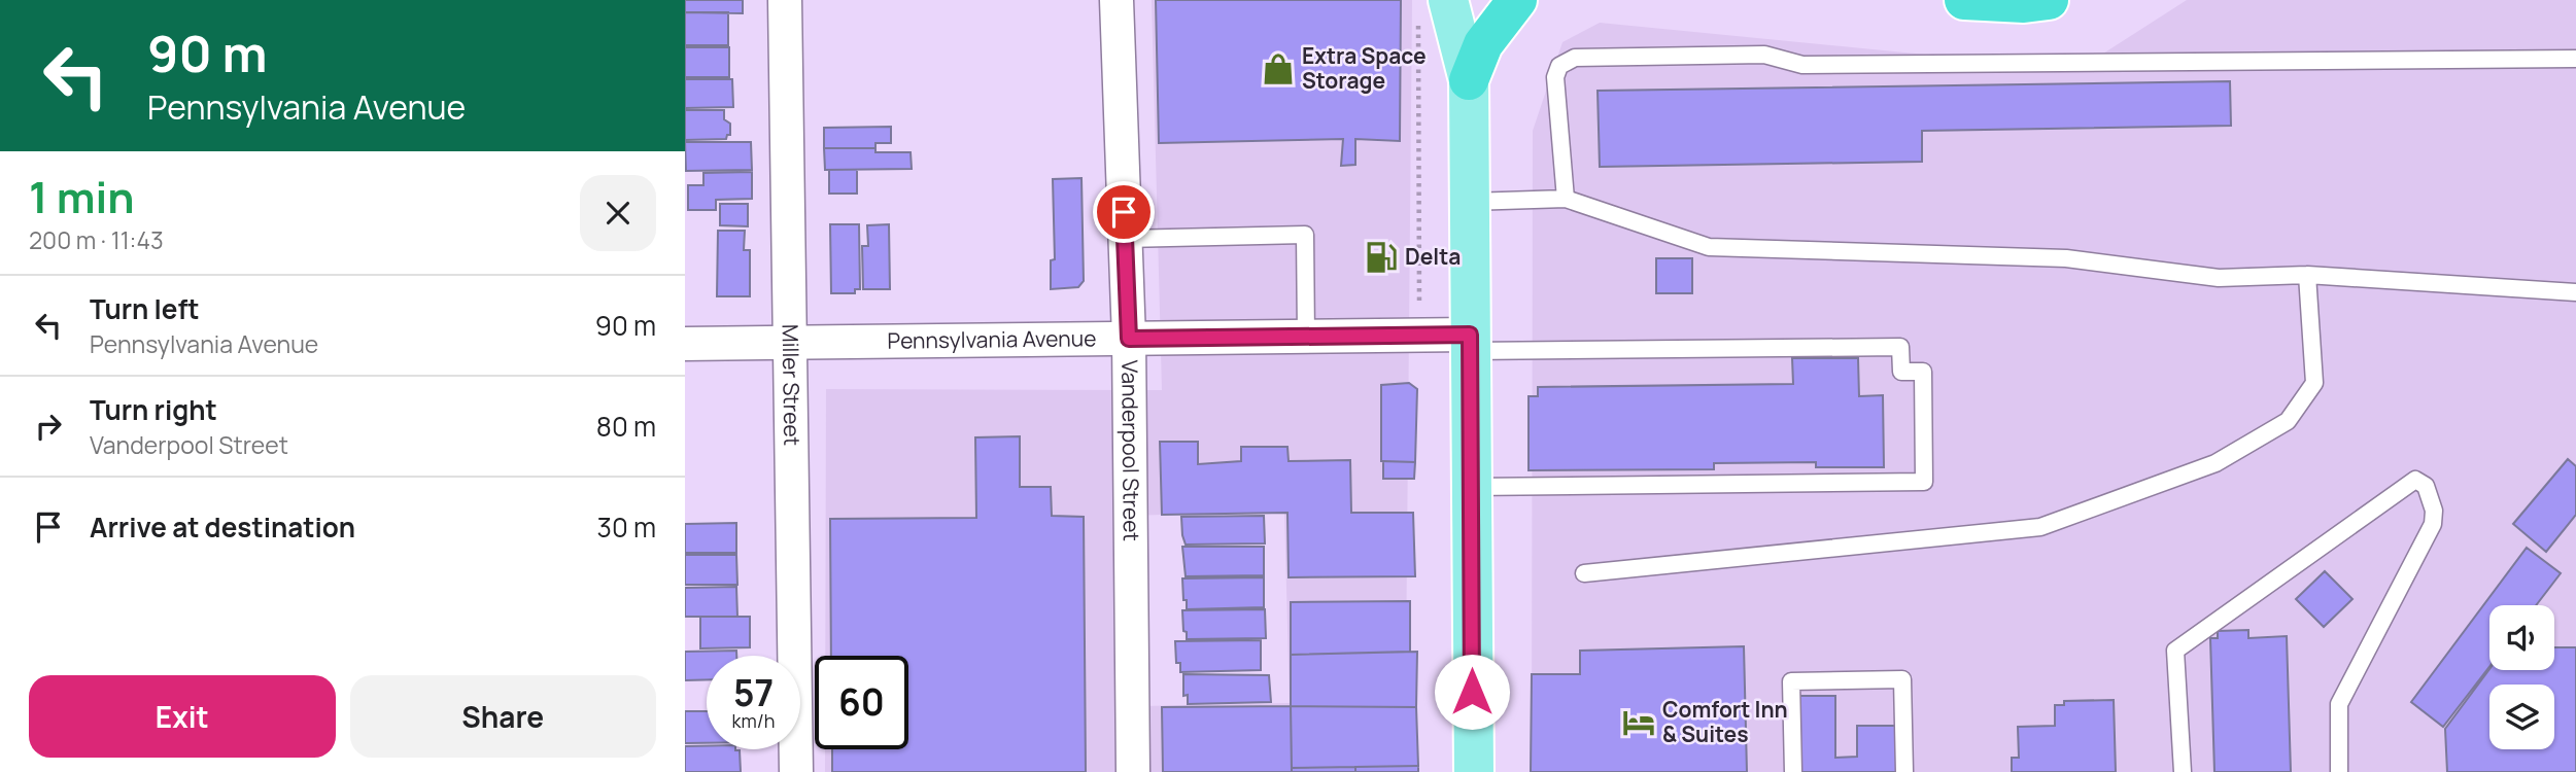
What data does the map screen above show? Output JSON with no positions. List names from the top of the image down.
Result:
{
  "streets": {
    "street": ["Pennsylvania Avenue", "Miller Street", "Vanderpool Street"]
  },
  "crossings": [
    ["Pennsylvania Avenue", "Miller Street"],
    ["Pennsylvania Avenue", "Vanderpool Street"]
  ],
  "places": {
    "shop": ["Extra Space Storage"],
    "fuel station": ["Delta"],
    "hotel": ["Comfort Inn & Suites"]
  },
  "page": {
    "turn": ["90 m", "Pennsylvania Avenue"],
    "heading": ["1 min", "200 m · 11:43"],
    "list": [
      {
        "name": "Turn left",
        "note": "Pennsylvania Avenue",
        "value": "90 m"
      },
      {
        "name": "Turn right",
        "note": "Vanderpool Street",
        "value": "80 m"
      },
      {
        "name": "Arrive at destination",
        "value": "30 m"
      }
    ],
    "speed": "57 km/h",
    "limit": "60",
    "buttons": ["Exit", "Share"]
  }
}
